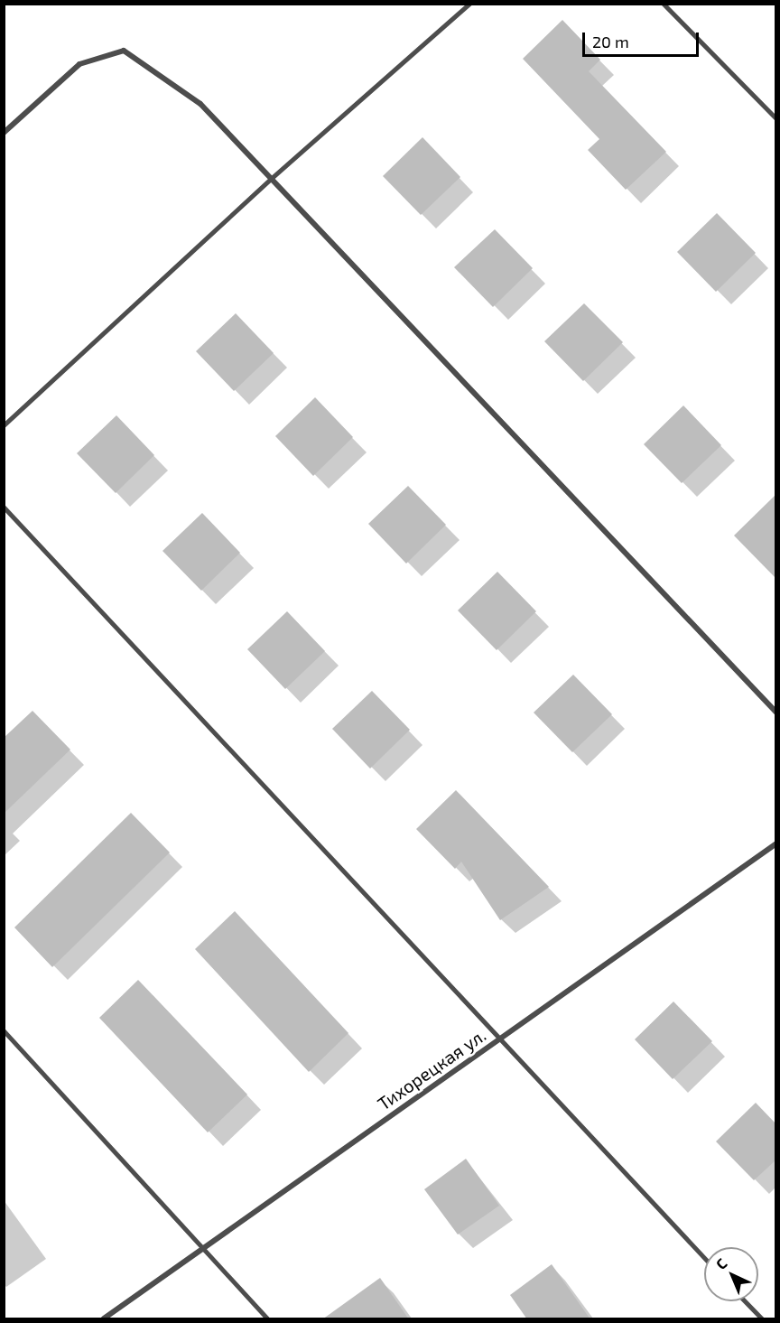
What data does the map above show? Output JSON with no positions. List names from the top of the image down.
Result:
{
  "streets": {
    "street": ["Тихорецкая ул."]
  },
  "scale_bar": "20 m",
  "north": "top left"
}
